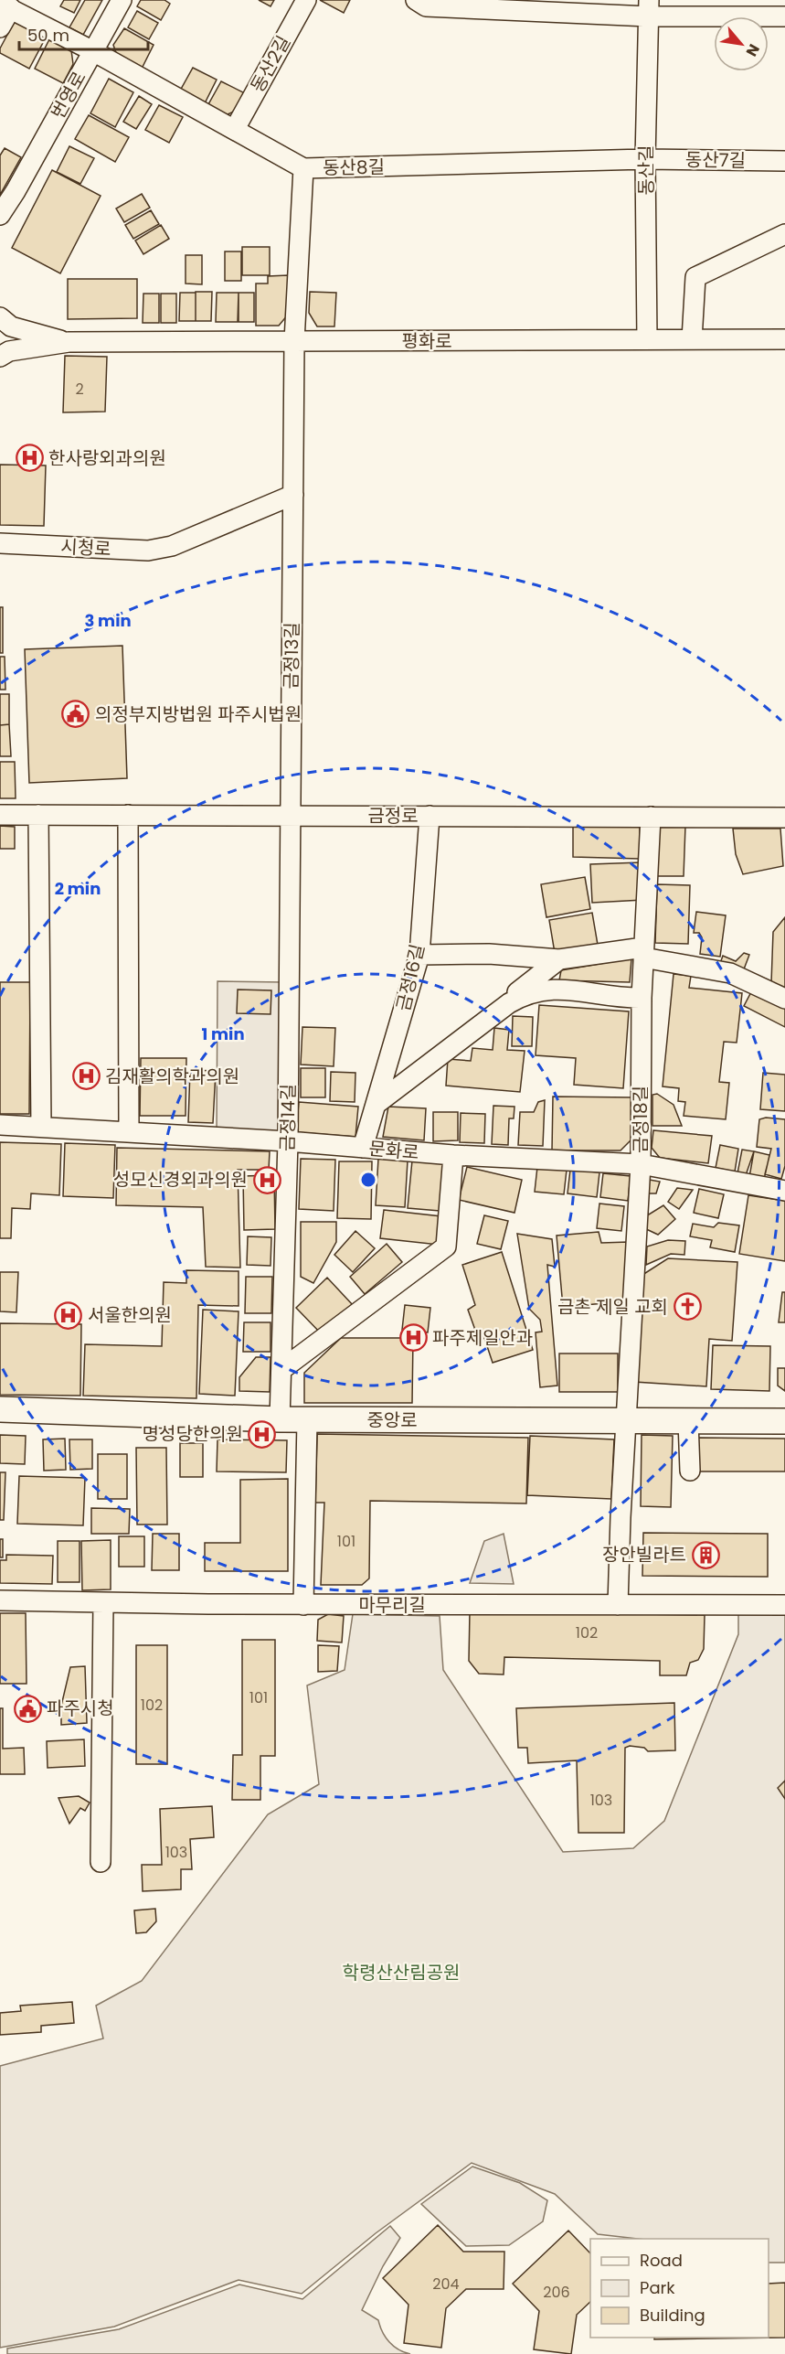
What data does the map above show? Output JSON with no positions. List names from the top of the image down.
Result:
{
  "streets": {
    "main road": ["중앙로"],
    "street": [
      "동산2길",
      "번영로",
      "동산7길",
      "동산8길",
      "동산길",
      "평화로",
      "시청로",
      "금정13길",
      "금정로",
      "금정16길",
      "금정14길",
      "금정18길",
      "문화로",
      "마무리길"
    ]
  },
  "crossings": [
    ["동산2길", "동산8길"],
    ["번영로", "동산8길"],
    ["동산7길", "동산8길"],
    ["동산7길", "동산길"],
    ["동산8길", "동산길"],
    ["동산8길", "금정13길"],
    ["동산길", "평화로"],
    ["평화로", "금정13길"],
    ["시청로", "금정13길"],
    ["금정13길", "금정로"],
    ["금정13길", "금정14길"],
    ["금정로", "금정16길"],
    ["금정로", "금정14길"],
    ["금정로", "금정18길"],
    ["금정16길", "문화로"],
    ["금정14길", "문화로"],
    ["금정14길", "중앙로"],
    ["금정18길", "문화로"],
    ["금정18길", "중앙로"],
    ["금정18길", "마무리길"]
  ],
  "parks": ["학령산산림공원"],
  "places": {
    "hospital": [
      "한사랑외과의원",
      "김재활의학과의원",
      "성모신경외과의원",
      "서울한의원",
      "파주제일안과",
      "명성당한의원"
    ],
    "public building": ["의정부지방법원 파주시법원", "파주시청"],
    "church": ["금촌 제일 교회"],
    "building": ["장안빌라트"]
  },
  "house_numbers": [
    "2",
    "101",
    "102",
    "101",
    "102",
    "103",
    "103",
    "204",
    "206"
  ],
  "legend": ["Road", "Park", "Building"],
  "scale_bar": "50 m",
  "north": "bottom right",
  "rings": ["3 min", "2 min", "1 min"]
}
